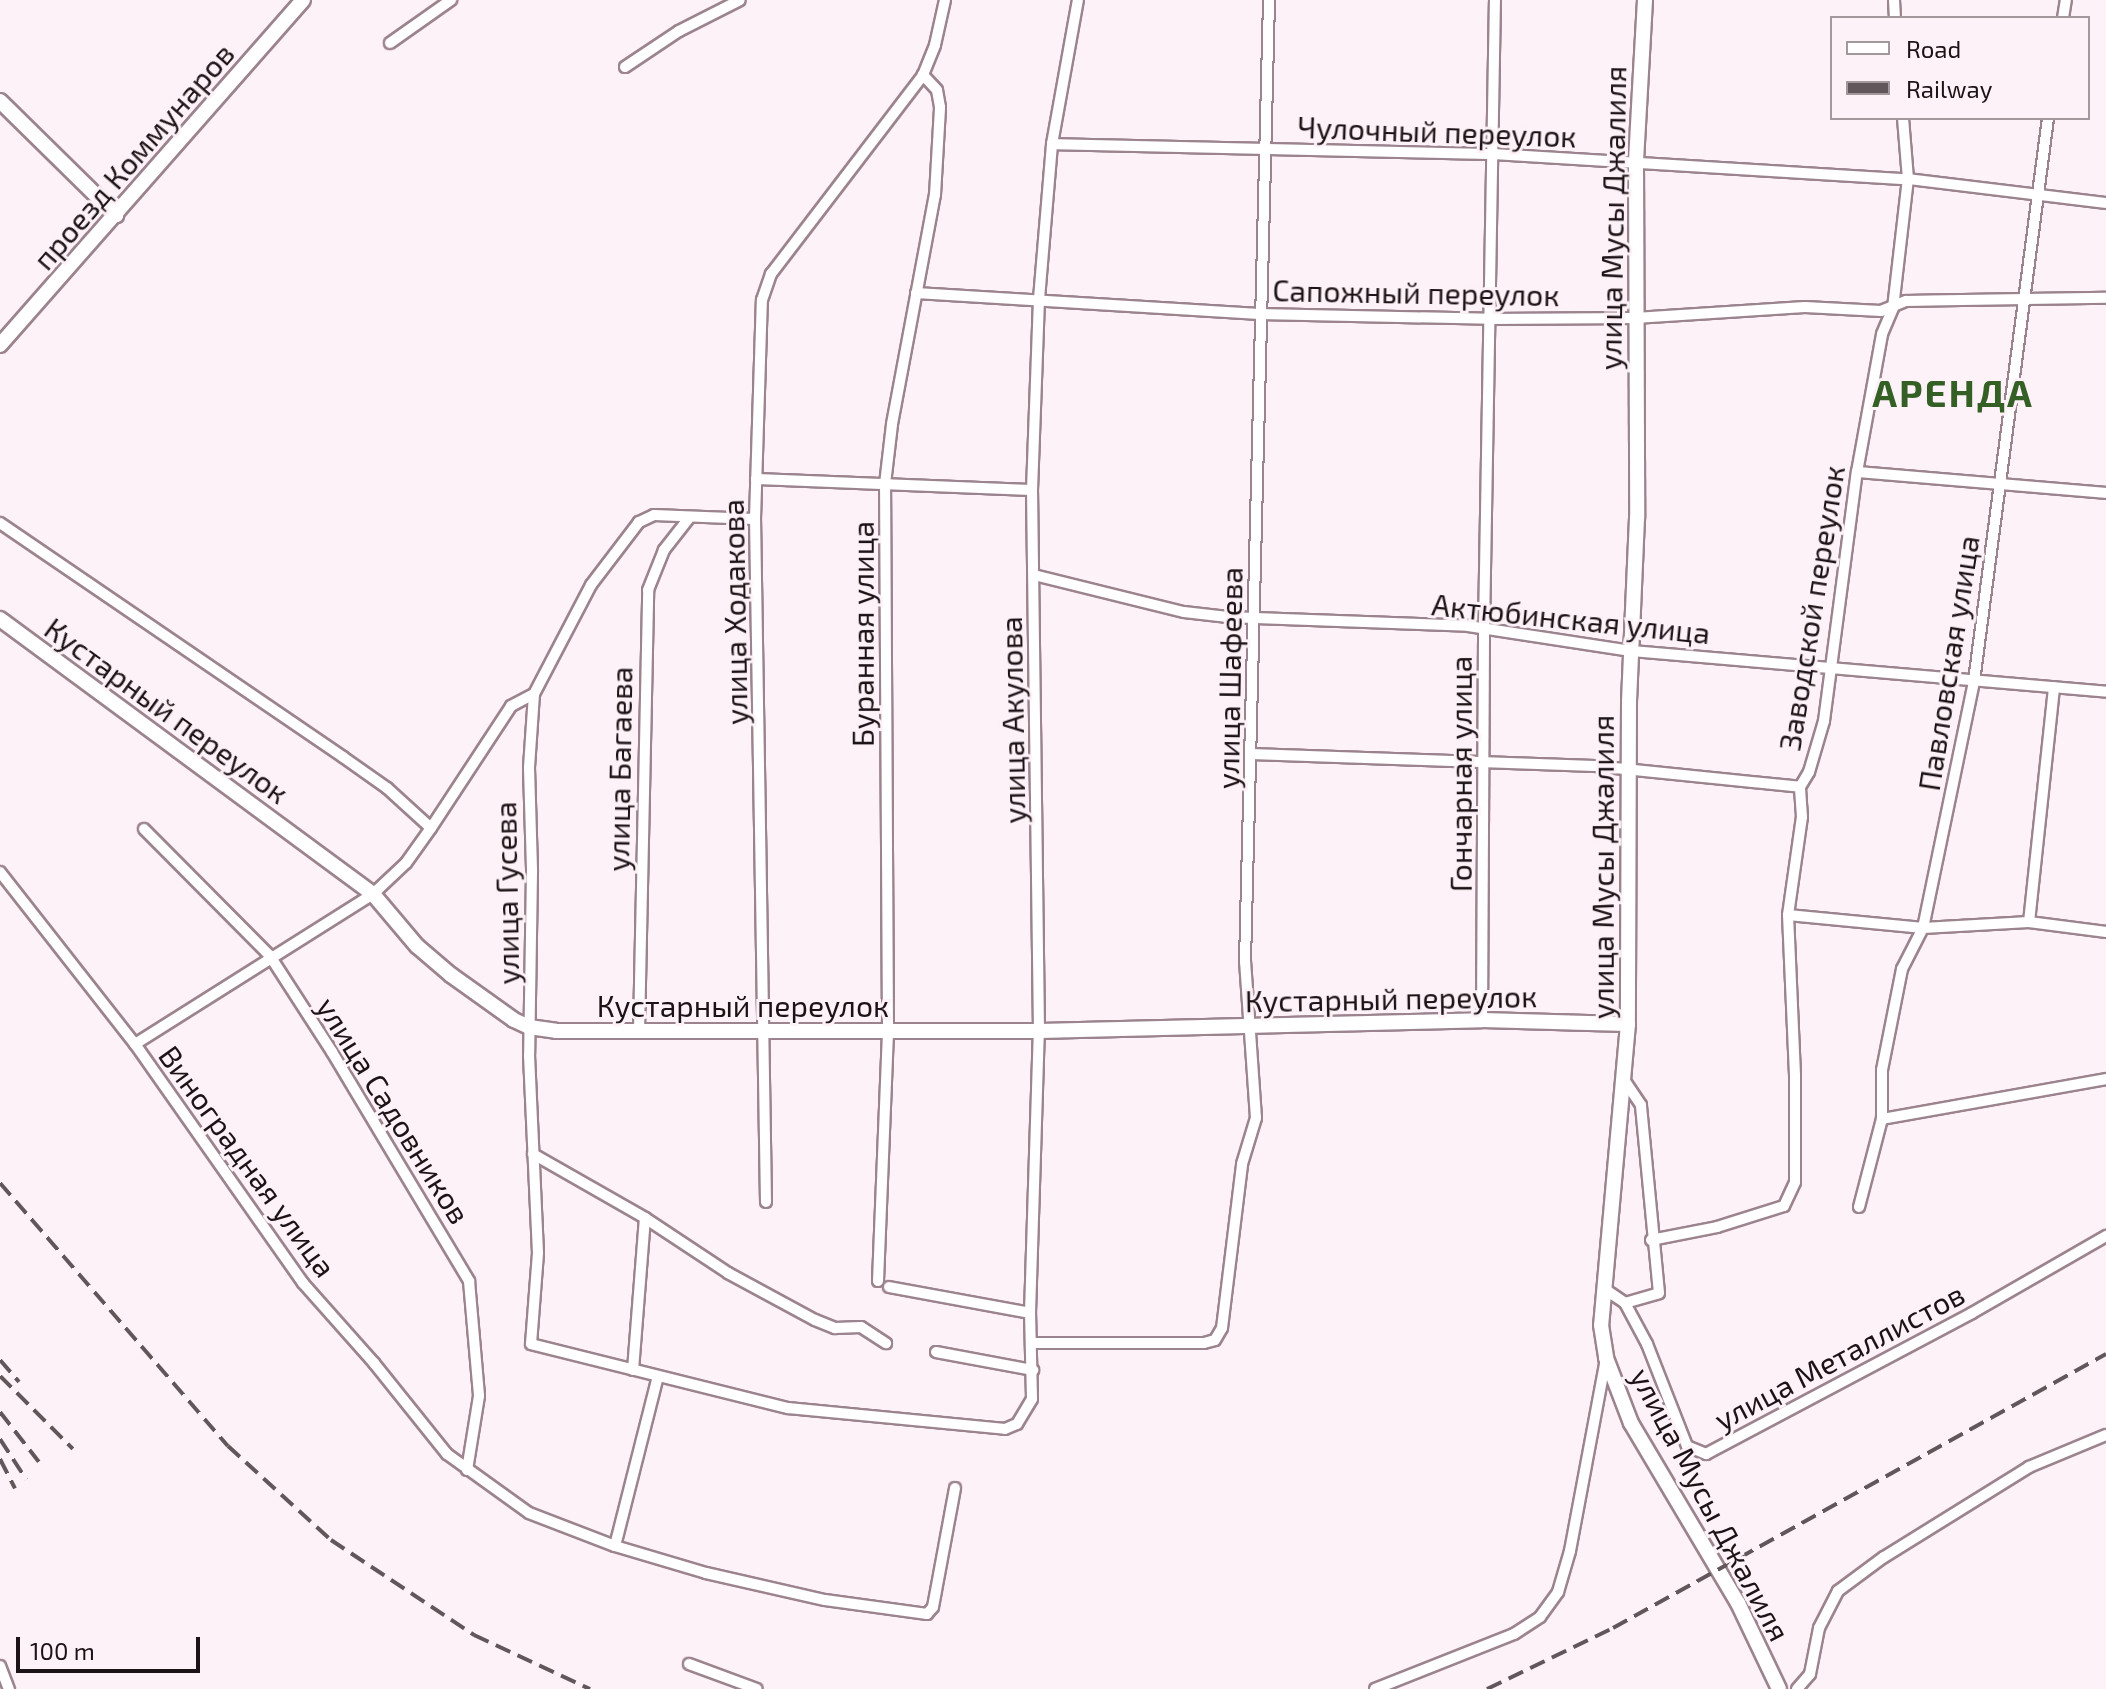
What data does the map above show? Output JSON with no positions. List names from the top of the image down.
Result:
{
  "streets": {
    "street": [
      "Чулочный переулок",
      "проезд Коммунаров",
      "улица Мусы Джалиля",
      "Сапожный переулок",
      "Заводской переулок",
      "улица Ходакова",
      "Актюбинская улица",
      "Буранная улица",
      "Павловская улица",
      "улица Шафеева",
      "Кустарный переулок",
      "улица Акулова",
      "улица Багаева",
      "Гончарная улица",
      "улица Гусева",
      "улица Садовников",
      "Виноградная улица",
      "улица Металлистов"
    ]
  },
  "crossings": [
    ["Чулочный переулок", "улица Мусы Джалиля"],
    ["Чулочный переулок", "Заводской переулок"],
    ["Чулочный переулок", "Павловская улица"],
    ["Чулочный переулок", "улица Шафеева"],
    ["Чулочный переулок", "улица Акулова"],
    ["Чулочный переулок", "Гончарная улица"],
    ["улица Мусы Джалиля", "Сапожный переулок"],
    ["улица Мусы Джалиля", "Актюбинская улица"],
    ["улица Мусы Джалиля", "Кустарный переулок"],
    ["Сапожный переулок", "Заводской переулок"],
    ["Сапожный переулок", "Буранная улица"],
    ["Сапожный переулок", "Павловская улица"],
    ["Сапожный переулок", "улица Шафеева"],
    ["Сапожный переулок", "улица Акулова"],
    ["Сапожный переулок", "Гончарная улица"],
    ["Заводской переулок", "Актюбинская улица"],
    ["улица Ходакова", "Буранная улица"],
    ["улица Ходакова", "Кустарный переулок"],
    ["Актюбинская улица", "Павловская улица"],
    ["Актюбинская улица", "улица Шафеева"],
    ["Актюбинская улица", "улица Акулова"],
    ["Актюбинская улица", "Гончарная улица"],
    ["Буранная улица", "Кустарный переулок"],
    ["улица Шафеева", "Кустарный переулок"],
    ["улица Шафеева", "улица Акулова"],
    ["Кустарный переулок", "улица Акулова"],
    ["Кустарный переулок", "улица Багаева"],
    ["Кустарный переулок", "Гончарная улица"],
    ["Кустарный переулок", "улица Гусева"],
    ["улица Багаева", "улица Гусева"],
    ["улица Садовников", "Виноградная улица"]
  ],
  "districts": ["АРЕНДА"],
  "legend": ["Road", "Railway"],
  "scale_bar": "100 m"
}
